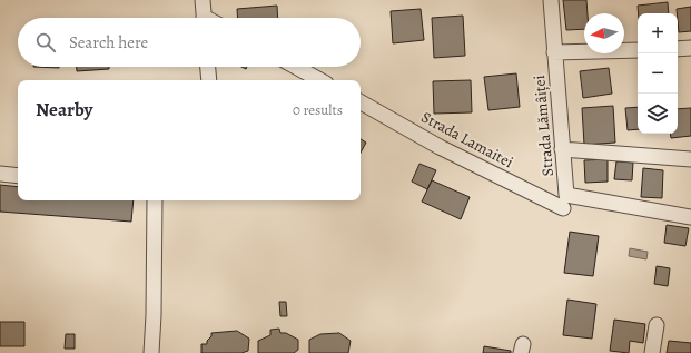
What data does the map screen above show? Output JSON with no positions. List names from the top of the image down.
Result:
{
  "streets": {
    "street": ["Strada Lămâiței", "Strada Lamaitei"]
  },
  "crossings": [
    ["Strada Lămâiței", "Strada Lamaitei"]
  ],
  "north": "left",
  "page": {
    "map_buttons": ["+", "−"],
    "search": "Search here",
    "heading": ["Nearby", "0 results"]
  }
}
